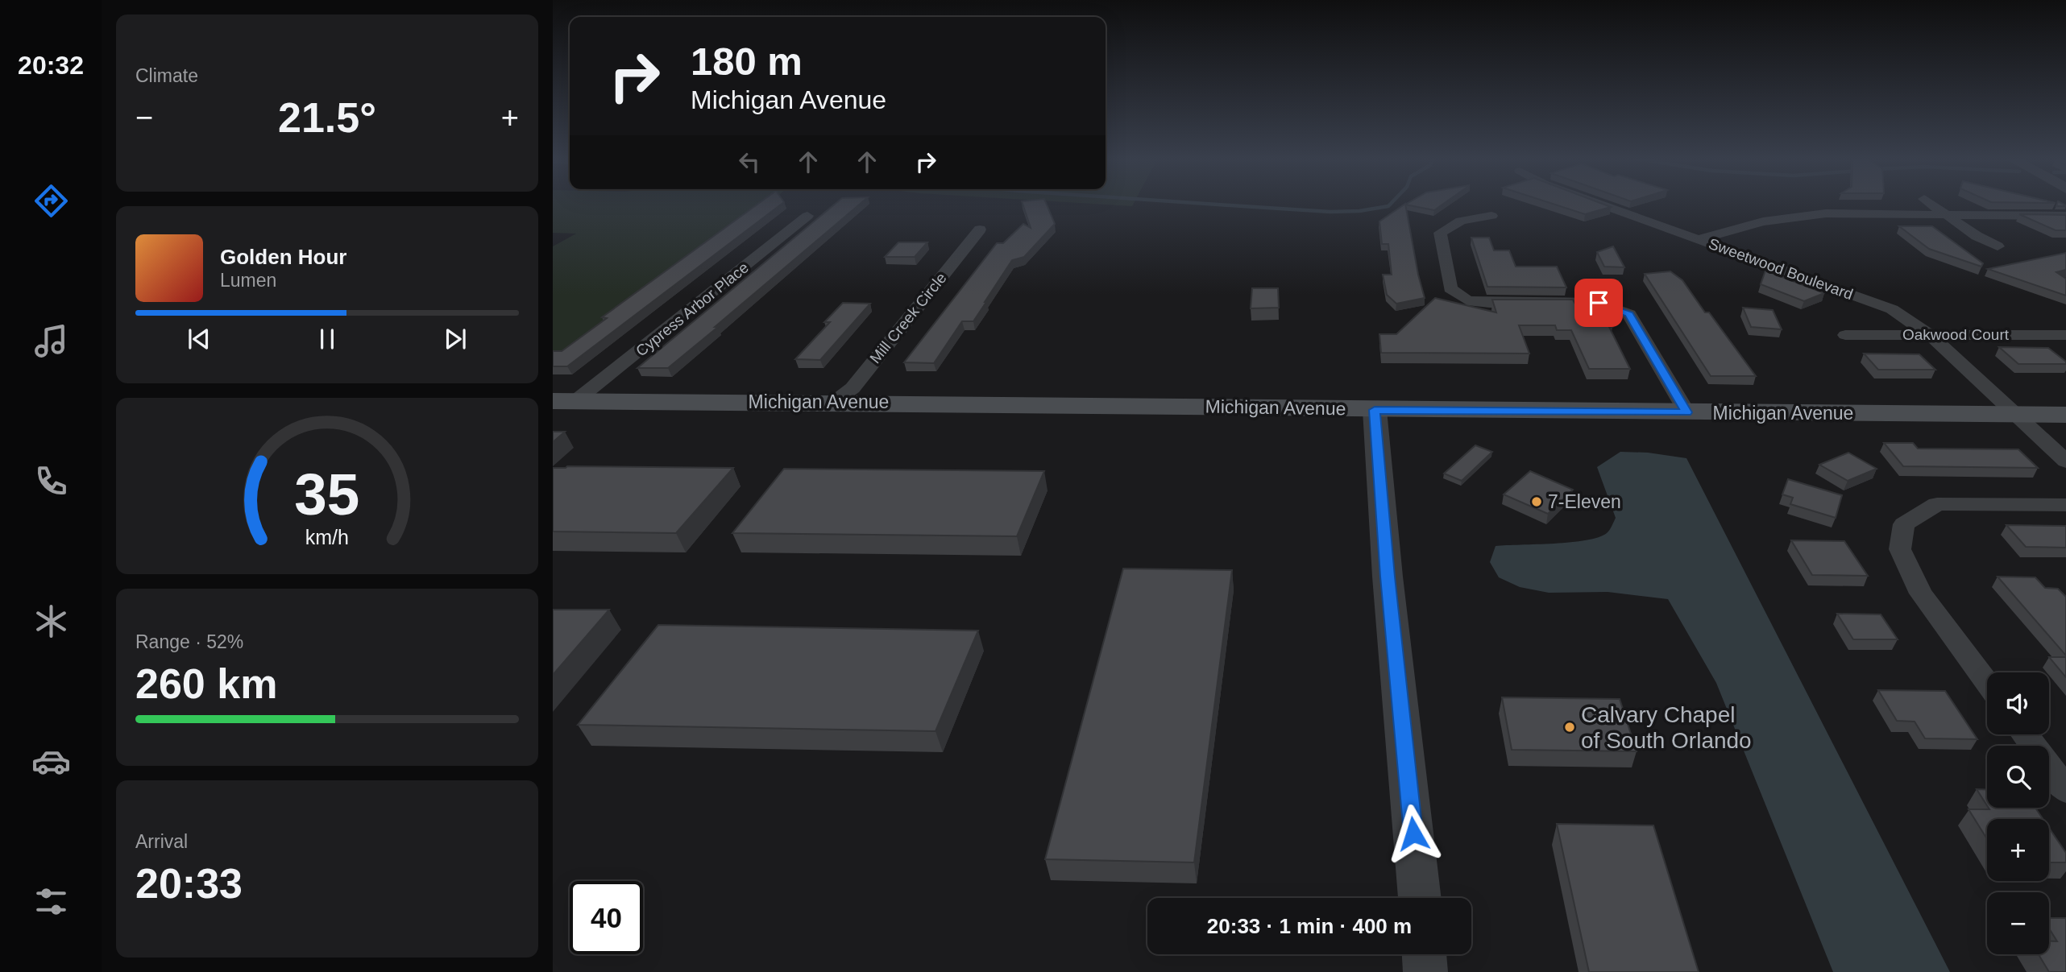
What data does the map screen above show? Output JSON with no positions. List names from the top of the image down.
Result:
{
  "streets": {
    "main road": ["Michigan Avenue"],
    "street": [
      "Sweetwood Boulevard",
      "Cypress Arbor Place",
      "Mill Creek Circle",
      "Oakwood Court"
    ]
  },
  "crossings": [
    ["Sweetwood Boulevard", "Oakwood Court"],
    ["Sweetwood Boulevard", "Michigan Avenue"],
    ["Cypress Arbor Place", "Michigan Avenue"],
    ["Mill Creek Circle", "Michigan Avenue"]
  ],
  "places": ["7-Eleven", "Calvary Chapel of South Orlando"],
  "page": {
    "tabs": "20:32",
    "tile": [
      "Climate",
      ["Range · 52%", "260 km"],
      ["Arrival", "20:33"]
    ],
    "turn": ["180 m", "Michigan Avenue"],
    "heat": ["−", "21.5°", "+"],
    "song": ["Golden Hour", "Lumen"],
    "map_buttons": ["+", "−"],
    "limit": "40",
    "trip": "20:33 · 1 min · 400 m",
    "gauge": ["35", "km/h"]
  }
}
